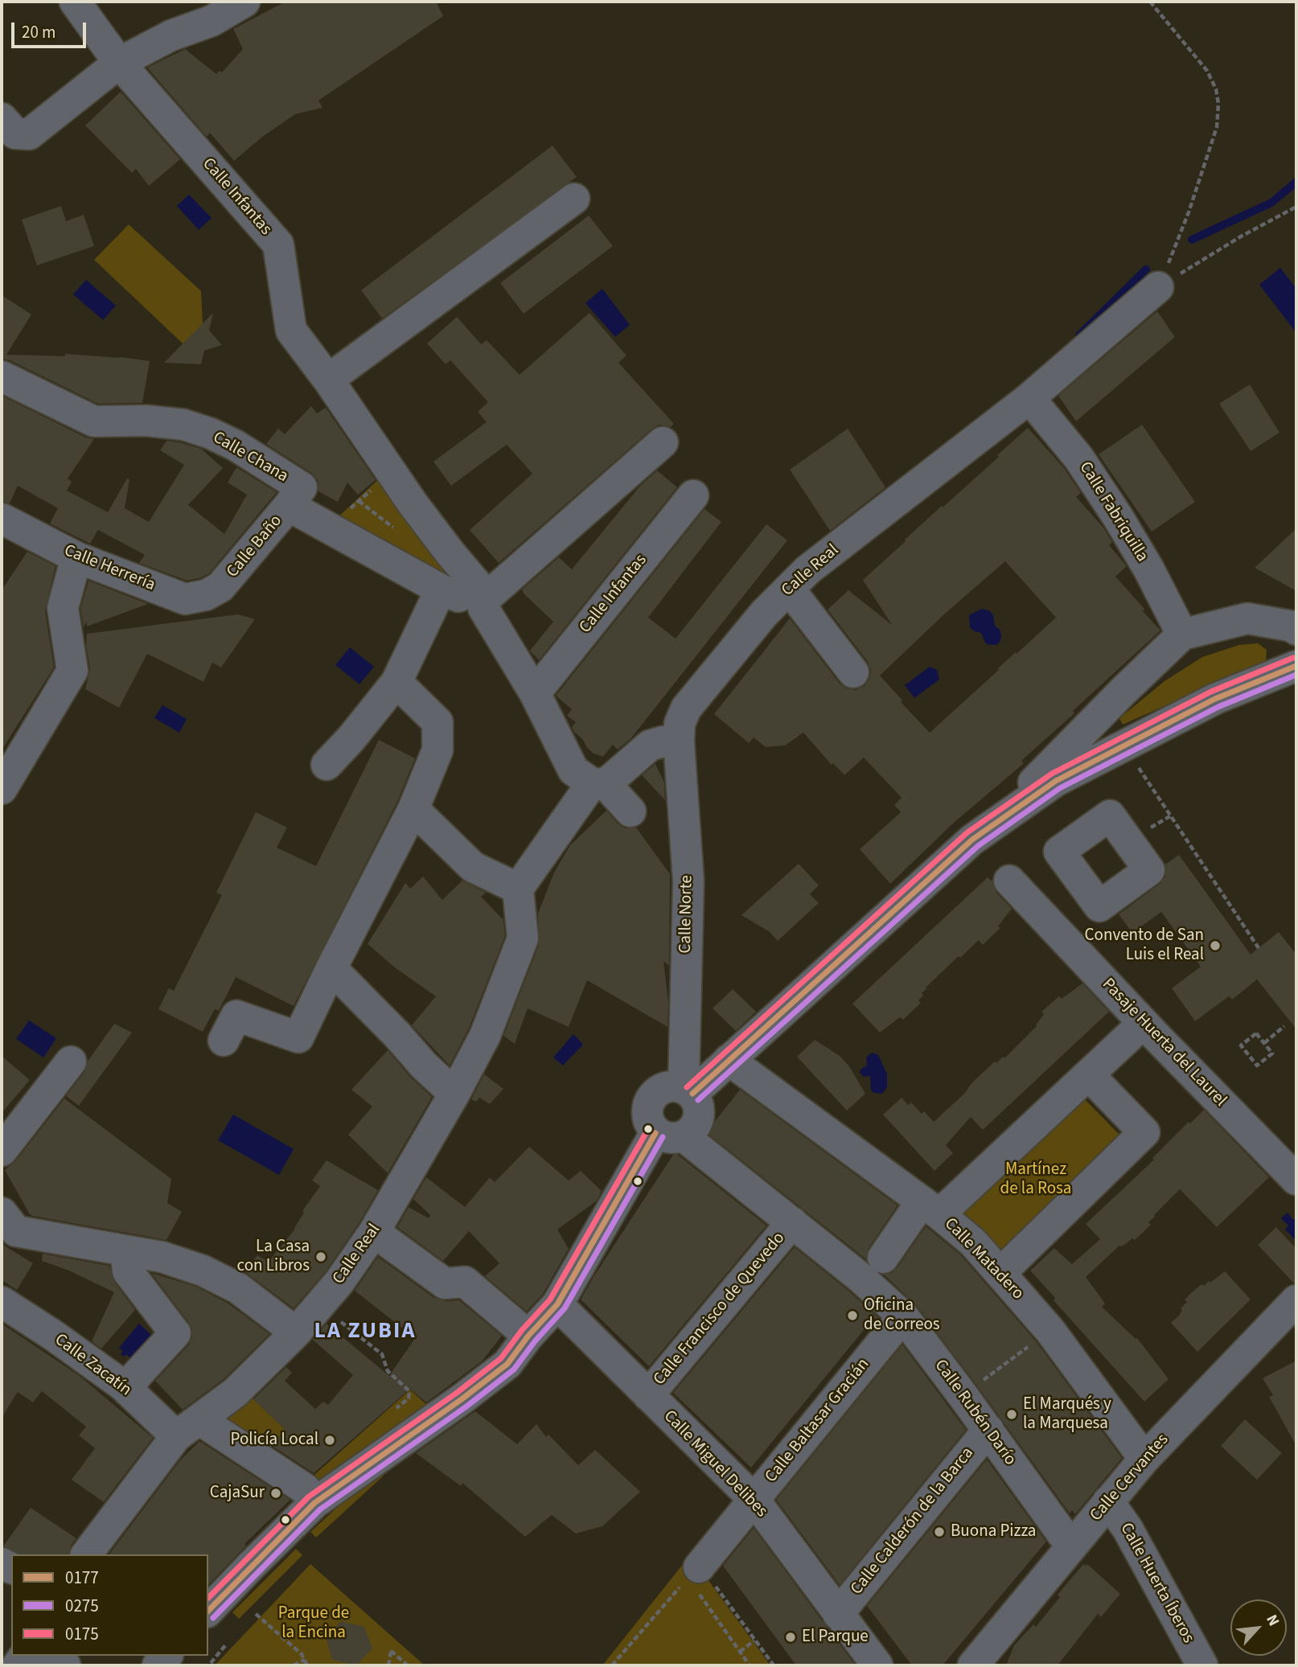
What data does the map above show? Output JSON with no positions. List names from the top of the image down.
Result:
{
  "streets": {
    "street": [
      "Calle Infantas",
      "Calle Chana",
      "Calle Fabriquilla",
      "Calle Baño",
      "Calle Herrería",
      "Calle Real",
      "Calle Norte",
      "Pasaje Huerta del Laurel",
      "Calle Matadero",
      "Calle Francisco de Quevedo",
      "Calle Zacatín",
      "Calle Rubén Darío",
      "Calle Baltasar Gracián",
      "Calle Miguel Delibes",
      "Calle Cervantes",
      "Calle Calderón de la Barca",
      "Calle Huerta Íberos"
    ]
  },
  "crossings": [
    ["Calle Infantas", "Calle Chana"],
    ["Calle Chana", "Calle Baño"],
    ["Calle Fabriquilla", "Calle Real"],
    ["Calle Baño", "Calle Herrería"],
    ["Calle Real", "Calle Norte"],
    ["Calle Real", "Calle Zacatín"],
    ["Calle Norte", "Calle Rubén Darío"],
    ["Calle Matadero", "Calle Cervantes"],
    ["Calle Francisco de Quevedo", "Calle Rubén Darío"],
    ["Calle Francisco de Quevedo", "Calle Miguel Delibes"],
    ["Calle Rubén Darío", "Calle Baltasar Gracián"],
    ["Calle Rubén Darío", "Calle Cervantes"],
    ["Calle Rubén Darío", "Calle Calderón de la Barca"],
    ["Calle Baltasar Gracián", "Calle Miguel Delibes"],
    ["Calle Miguel Delibes", "Calle Calderón de la Barca"],
    ["Calle Cervantes", "Calle Huerta Íberos"]
  ],
  "districts": ["LA ZUBIA"],
  "parks": ["Martínez de la Rosa", "Parque de la Encina"],
  "places": [
    "Convento de San Luis el Real",
    "La Casa con Libros",
    "Oficina de Correos",
    "El Marqués y la Marquesa",
    "Policía Local",
    "CajaSur",
    "Buona Pizza",
    "El Parque"
  ],
  "lines": ["transit line 0175", "transit line 0177", "transit line 0275"],
  "legend": ["0177", "0275", "0175"],
  "scale_bar": "20 m",
  "north": "top right"
}
